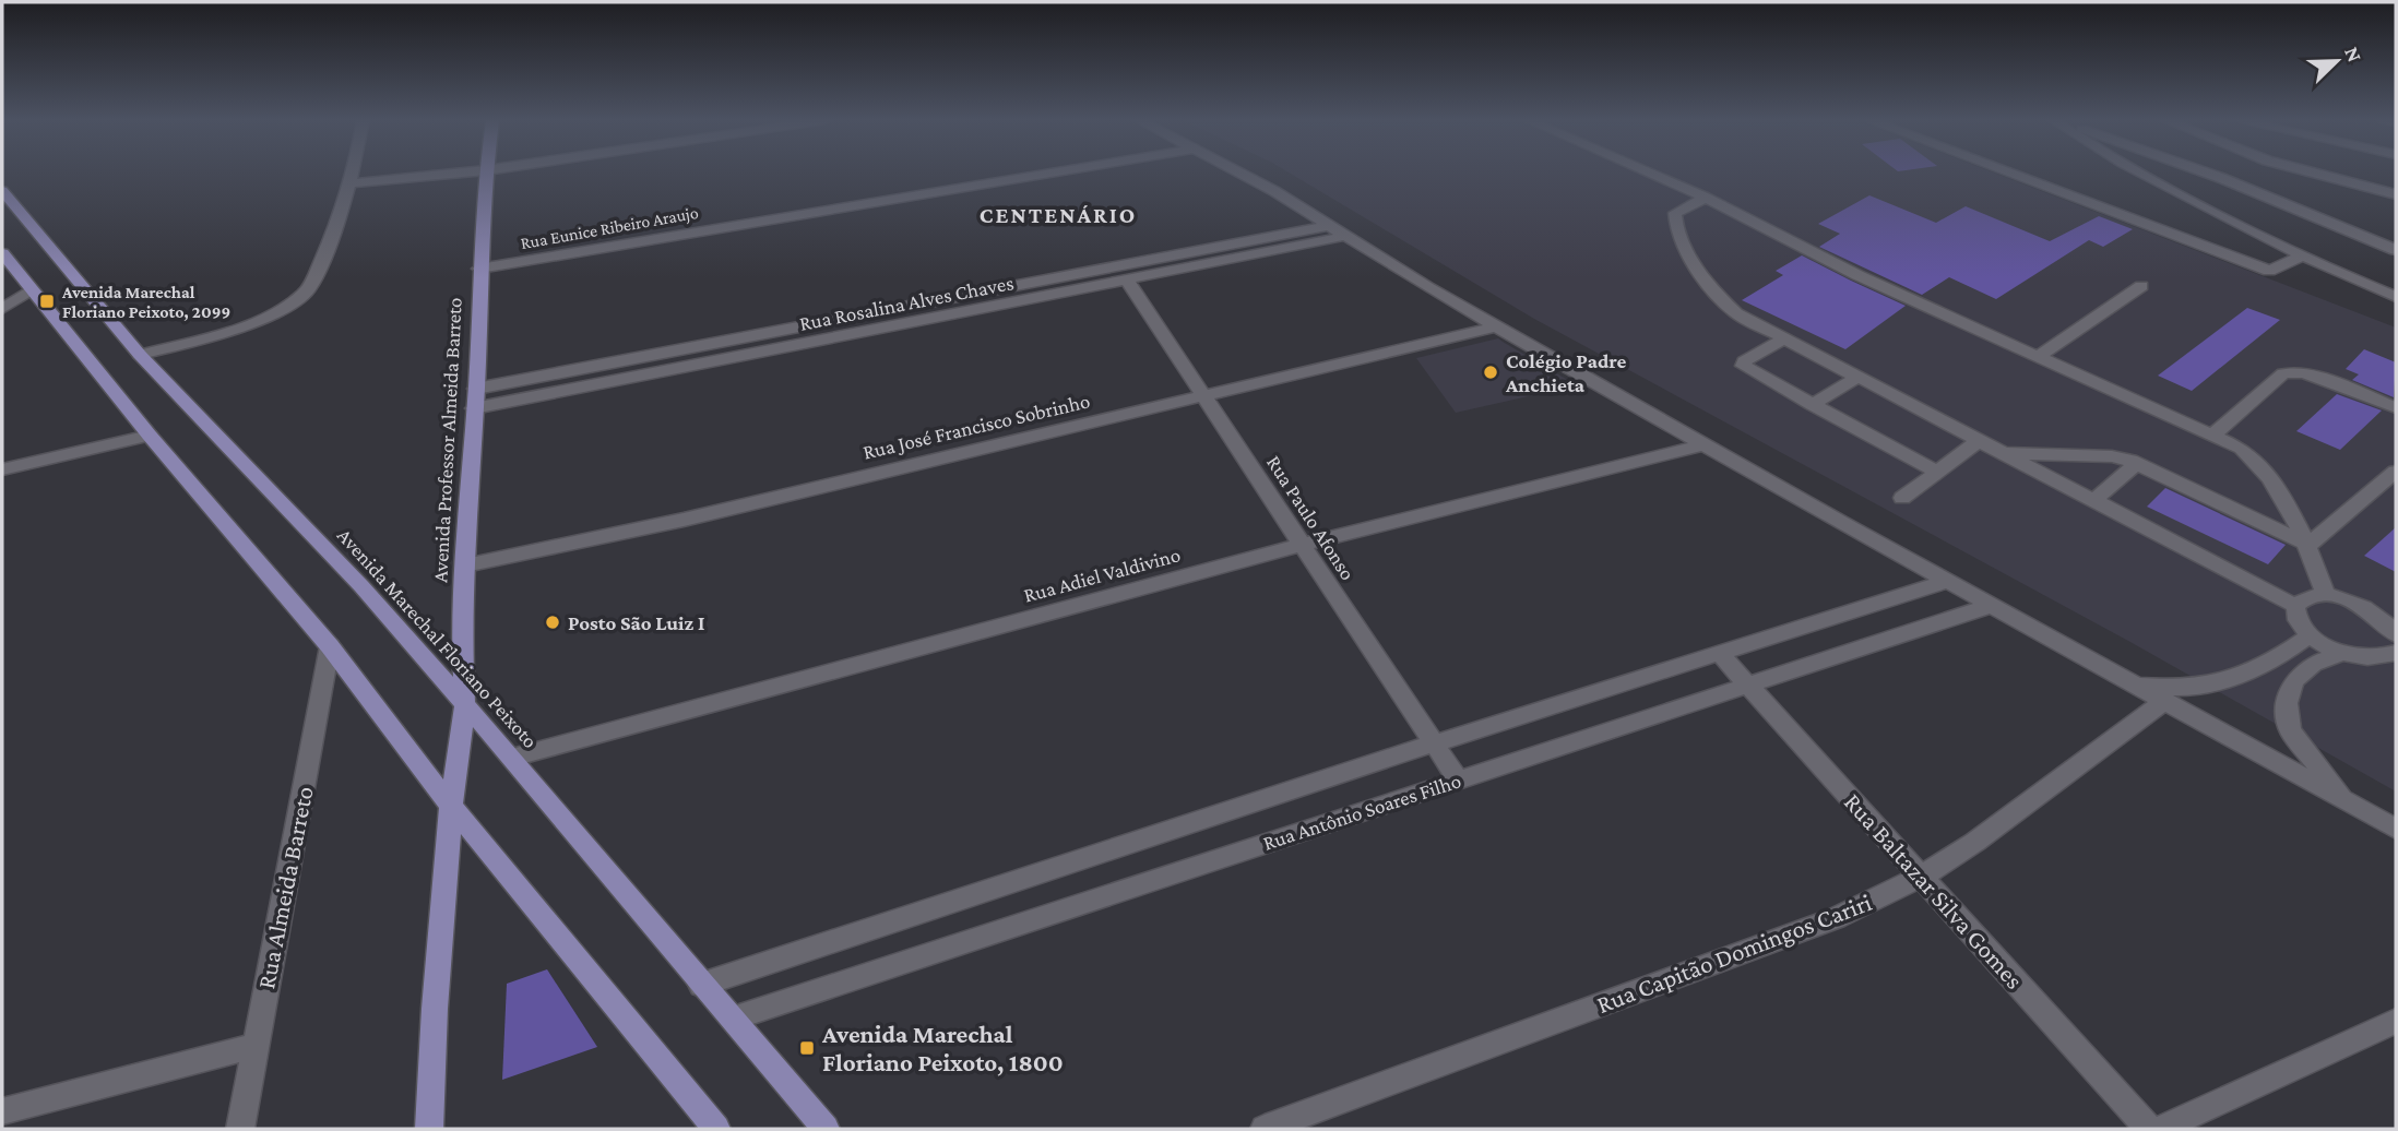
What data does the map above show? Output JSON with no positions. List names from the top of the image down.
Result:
{
  "streets": {
    "main road": ["Avenida Professor Almeida Barreto", "Avenida Marechal Floriano Peixoto"],
    "street": [
      "Rua Eunice Ribeiro Araujo",
      "Rua Rosalina Alves Chaves",
      "Rua José Francisco Sobrinho",
      "Rua Paulo Afonso",
      "Rua Adiel Valdivino",
      "Rua Antônio Soares Filho",
      "Rua Almeida Barreto",
      "Rua Baltazar Silva Gomes",
      "Rua Capitão Domingos Cariri"
    ]
  },
  "crossings": [
    ["Rua Eunice Ribeiro Araujo", "Avenida Professor Almeida Barreto"],
    ["Rua Rosalina Alves Chaves", "Avenida Professor Almeida Barreto"],
    ["Rua Rosalina Alves Chaves", "Rua Paulo Afonso"],
    ["Rua José Francisco Sobrinho", "Avenida Professor Almeida Barreto"],
    ["Rua José Francisco Sobrinho", "Rua Paulo Afonso"],
    ["Avenida Professor Almeida Barreto", "Avenida Marechal Floriano Peixoto"],
    ["Rua Paulo Afonso", "Rua Adiel Valdivino"],
    ["Rua Paulo Afonso", "Rua Antônio Soares Filho"],
    ["Rua Adiel Valdivino", "Avenida Marechal Floriano Peixoto"],
    ["Avenida Marechal Floriano Peixoto", "Rua Antônio Soares Filho"],
    ["Rua Antônio Soares Filho", "Rua Baltazar Silva Gomes"],
    ["Rua Baltazar Silva Gomes", "Rua Capitão Domingos Cariri"]
  ],
  "districts": ["CENTENÁRIO"],
  "places": {
    "transit": ["Avenida Marechal Floriano Peixoto, 2099", "Avenida Marechal Floriano Peixoto, 1800"],
    "other": ["Colégio Padre Anchieta", "Posto São Luiz I"]
  },
  "north": "top right"
}
